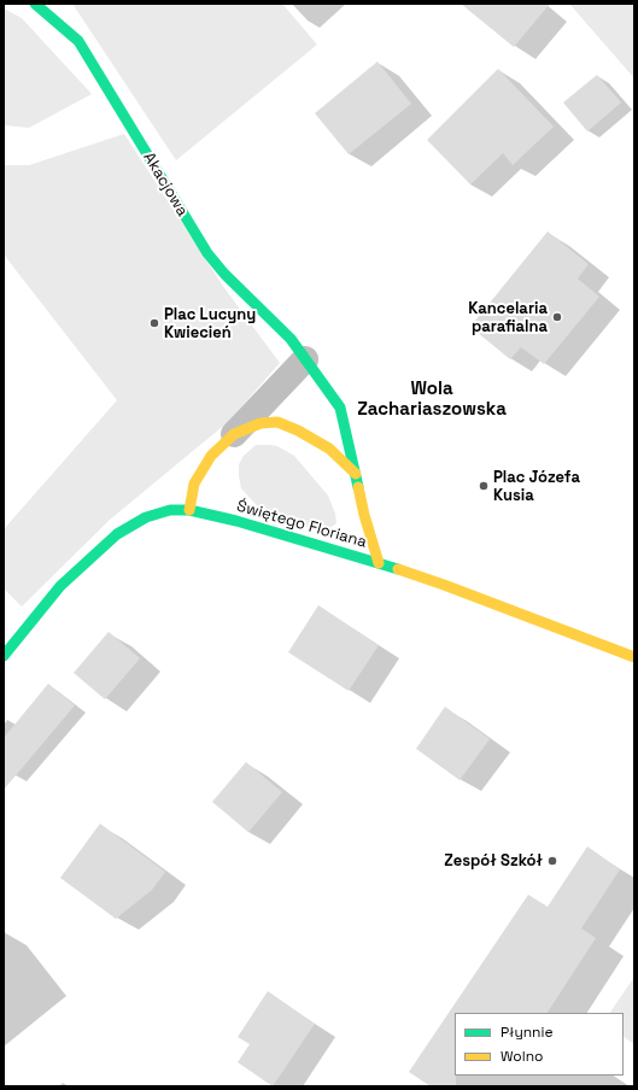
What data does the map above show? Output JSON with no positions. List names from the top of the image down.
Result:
{
  "streets": {
    "street": ["Akacjowa", "Świętego Floriana"]
  },
  "crossings": [
    ["Akacjowa", "Świętego Floriana"]
  ],
  "districts": ["Wola Zachariaszowska"],
  "places": [
    "Kancelaria parafialna",
    "Plac Lucyny Kwiecień",
    "Plac Józefa Kusia",
    "Zespół Szkół"
  ],
  "legend": ["Płynnie", "Wolno"]
}
